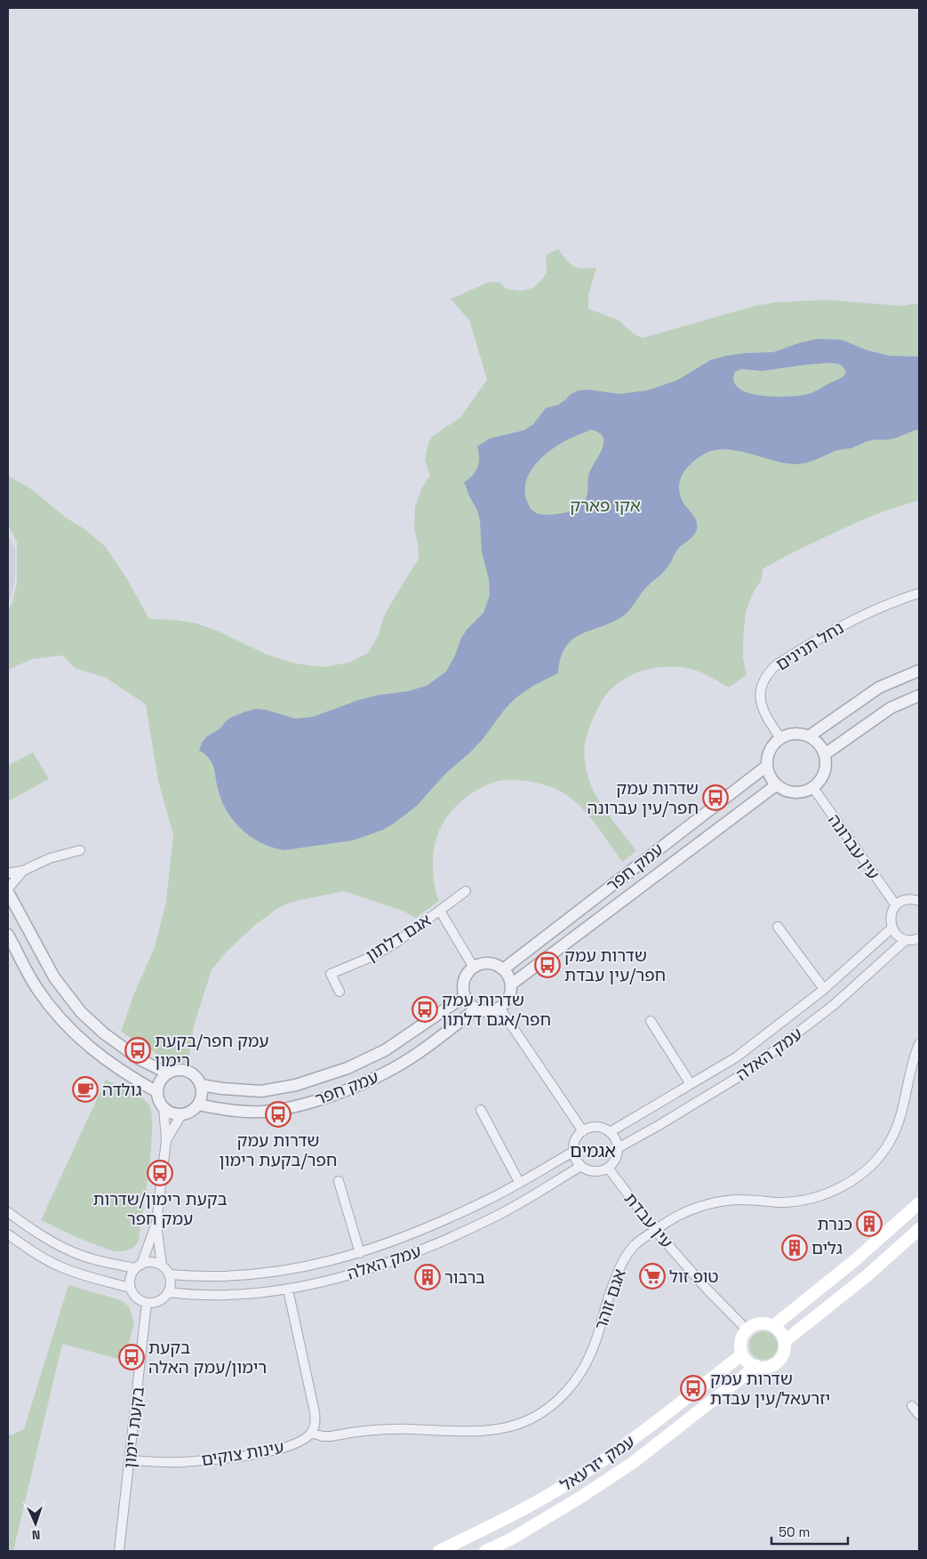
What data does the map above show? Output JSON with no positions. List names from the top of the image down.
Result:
{
  "streets": {
    "main road": ["עמק יזרעאל"],
    "street": [
      "נחל תנינים",
      "עין עברונה",
      "עמק חפר",
      "אגם דלתון",
      "עמק האלה",
      "עין עבדת",
      "אגם זוהר",
      "בקעת רימון",
      "עינות צוקים"
    ]
  },
  "crossings": [
    ["נחל תנינים", "עין עברונה"],
    ["נחל תנינים", "עמק חפר"],
    ["עין עברונה", "עמק חפר"],
    ["עמק חפר", "אגם דלתון"],
    ["עמק האלה", "עין עבדת"],
    ["עמק האלה", "בקעת רימון"],
    ["עין עבדת", "אגם זוהר"],
    ["עין עבדת", "עמק יזרעאל"],
    ["אגם זוהר", "עינות צוקים"],
    ["בקעת רימון", "עינות צוקים"]
  ],
  "districts": ["אגמים"],
  "parks": ["אקו פארק"],
  "places": {
    "bus stop": [
      "שדרות עמק חפר/עין עברונה",
      "שדרות עמק חפר/עין עבדת",
      "שדרות עמק חפר/אגם דלתון",
      "עמק חפר/בקעת רימון",
      "שדרות עמק חפר/בקעת רימון",
      "בקעת רימון/שדרות עמק חפר",
      "בקעת רימון/עמק האלה",
      "שדרות עמק יזרעאל/עין עבדת"
    ],
    "cafe": ["גולדה"],
    "building": ["כנרת", "גלים", "ברבור"],
    "supermarket": ["טופ זול"]
  },
  "scale_bar": "50 m",
  "north": "bottom"
}
